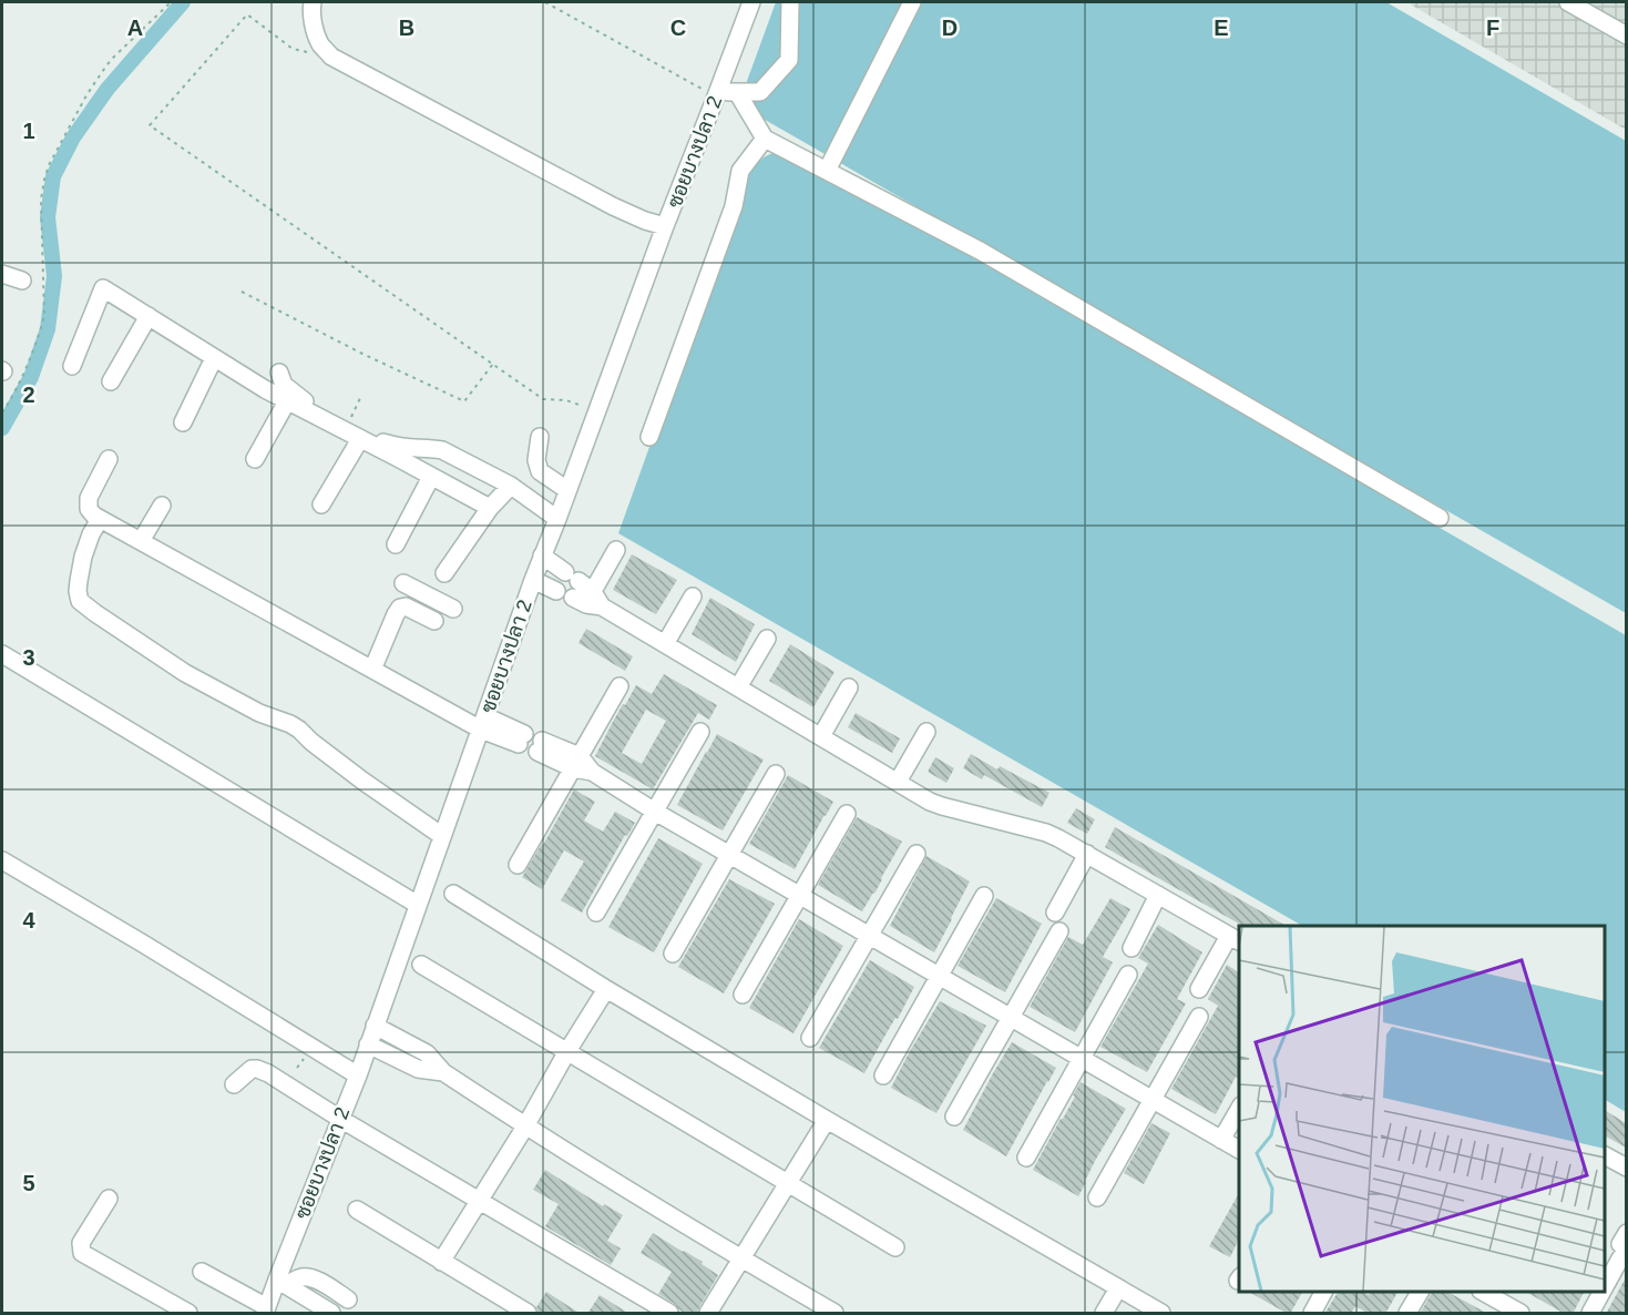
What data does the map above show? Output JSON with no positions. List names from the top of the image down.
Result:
{
  "streets": {
    "street": ["ซอยบางปลา 2"]
  },
  "grid": {
    "columns": [
      "A",
      "B",
      "C",
      "D",
      "E",
      "F"
    ],
    "rows": [
      "1",
      "2",
      "3",
      "4",
      "5"
    ]
  }
}
